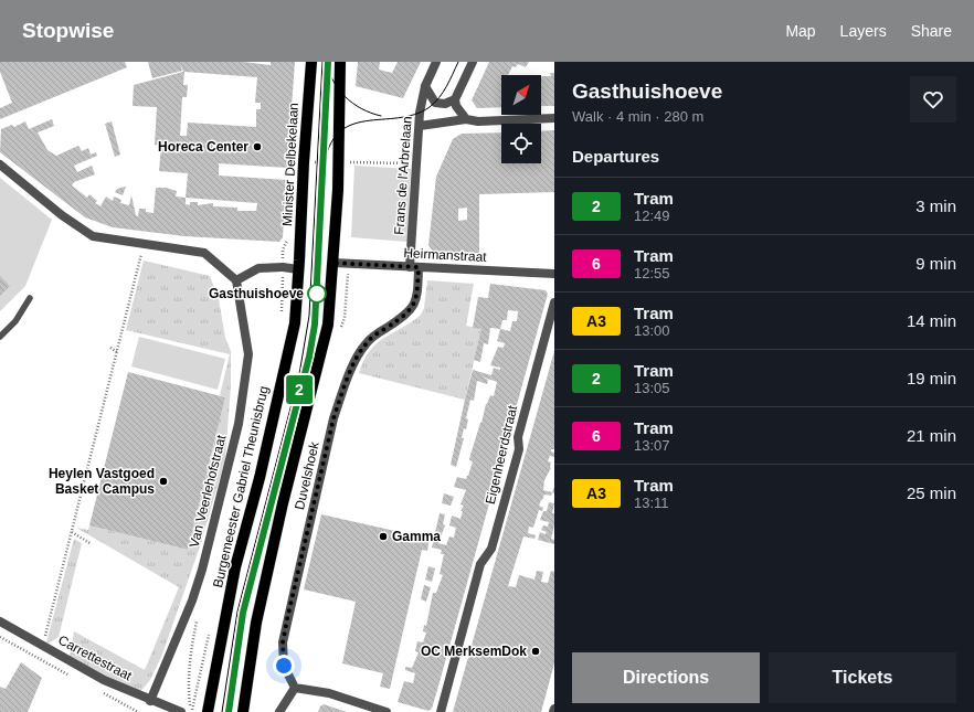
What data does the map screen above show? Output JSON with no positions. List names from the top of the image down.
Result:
{
  "streets": {
    "main road": ["Minister Delbekelaan", "Burgemeester Gabriel Theunisbrug"],
    "street": [
      "Frans de l'Arbrelaan",
      "Heirmanstraat",
      "Eigenheerdstraat",
      "Duvelshoek",
      "Van Veerlehofstraat",
      "Carrettestraat"
    ]
  },
  "crossings": [
    ["Minister Delbekelaan", "Burgemeester Gabriel Theunisbrug"],
    ["Frans de l'Arbrelaan", "Heirmanstraat"],
    ["Frans de l'Arbrelaan", "Duvelshoek"],
    ["Heirmanstraat", "Duvelshoek"],
    ["Van Veerlehofstraat", "Carrettestraat"]
  ],
  "places": [
    "Horeca Center",
    "Gasthuishoeve",
    "Heylen Vastgoed Basket Campus",
    "Gamma",
    "OC MerksemDok"
  ],
  "lines": ["tram line 2"],
  "north": "top right",
  "page": {
    "header": "Stopwise",
    "nav": ["Map", "Layers", "Share"],
    "on_map": "2",
    "heading": [
      ["Gasthuishoeve", "Walk · 4 min · 280 m"],
      "Departures"
    ],
    "list": [
      {
        "mark": "2",
        "name": "Tram",
        "note": "12:49",
        "value": "3 min"
      },
      {
        "mark": "6",
        "name": "Tram",
        "note": "12:55",
        "value": "9 min"
      },
      {
        "mark": "A3",
        "name": "Tram",
        "note": "13:00",
        "value": "14 min"
      },
      {
        "mark": "2",
        "name": "Tram",
        "note": "13:05",
        "value": "19 min"
      },
      {
        "mark": "6",
        "name": "Tram",
        "note": "13:07",
        "value": "21 min"
      },
      {
        "mark": "A3",
        "name": "Tram",
        "note": "13:11",
        "value": "25 min"
      }
    ],
    "buttons": ["Directions", "Tickets"]
  }
}
